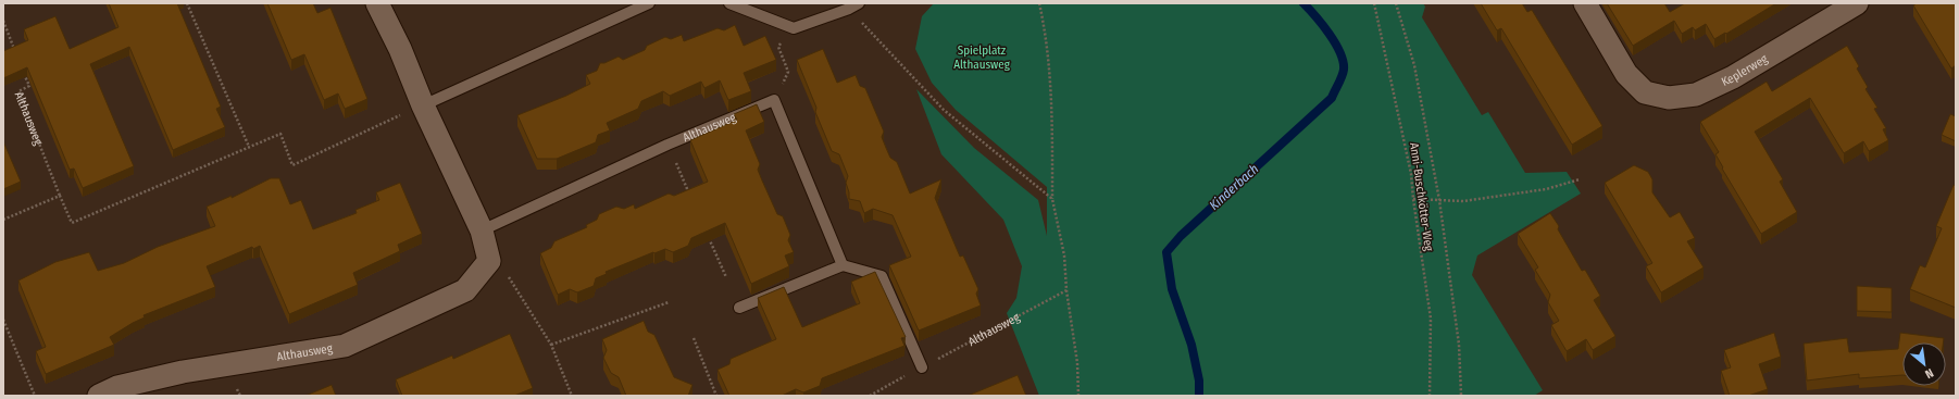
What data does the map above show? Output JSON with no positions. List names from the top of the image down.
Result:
{
  "streets": {
    "street": ["Keplerweg", "Althausweg"],
    "path": ["Anni-Buschkötter-Weg"]
  },
  "water": ["Kinderbach"],
  "parks": ["Spielplatz Althausweg"],
  "north": "bottom right"
}
